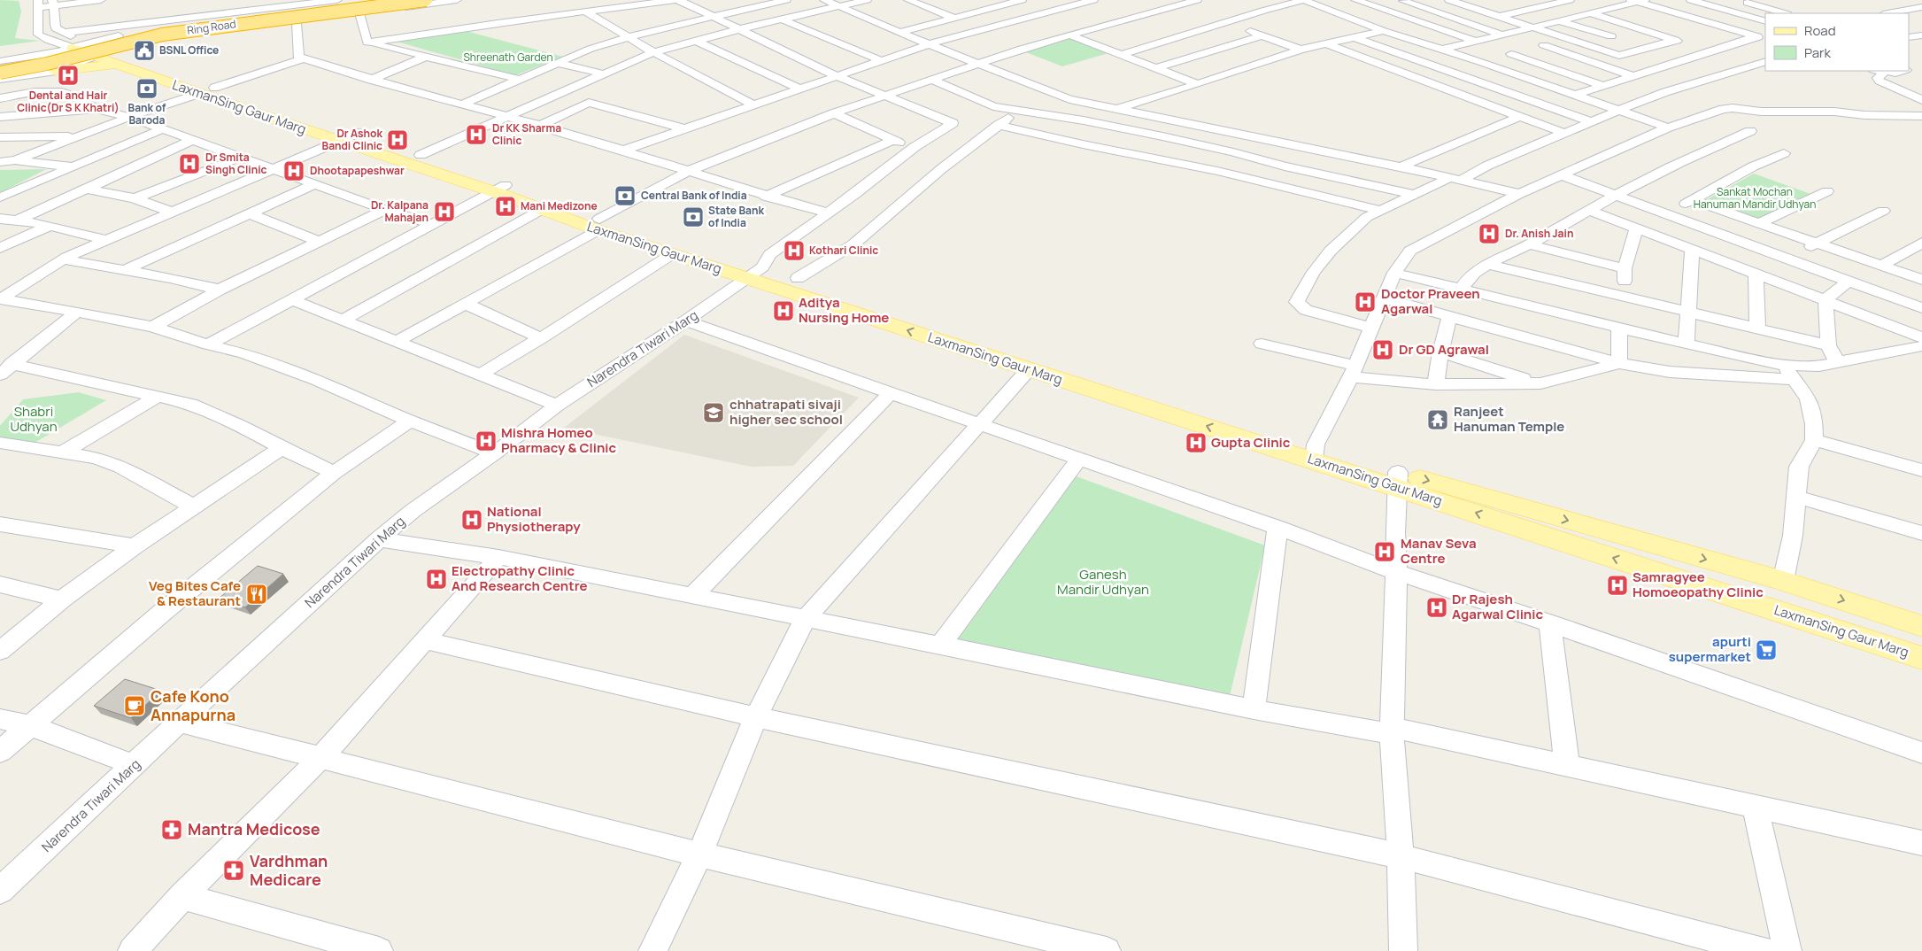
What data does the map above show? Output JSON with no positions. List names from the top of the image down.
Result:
{
  "streets": {
    "highway": ["Ring Road"],
    "main road": ["LaxmanSing Gaur Marg"],
    "street": ["Narendra Tiwari Marg"]
  },
  "crossings": [
    ["LaxmanSing Gaur Marg", "Narendra Tiwari Marg"]
  ],
  "parks": [
    "Shreenath Garden",
    "Sankat Mochan Hanuman Mandir Udhyan",
    "Shabri Udhyan",
    "Ganesh Mandir Udhyan"
  ],
  "places": {
    "public building": ["BSNL Office"],
    "hospital": [
      "Dental and Hair Clinic(Dr S K Khatri)",
      "Dr KK Sharma Clinic",
      "Dr Ashok Bandi Clinic",
      "Dr Smita Singh Clinic",
      "Dhootapapeshwar",
      "Mani Medizone",
      "Dr. Kalpana Mahajan",
      "Dr. Anish Jain",
      "Kothari Clinic",
      "Doctor Praveen Agarwal",
      "Aditya Nursing Home",
      "Dr GD Agrawal",
      "Mishra Homeo Pharmacy & Clinic",
      "Gupta Clinic",
      "National Physiotherapy",
      "Manav Seva Centre",
      "Electropathy Clinic And Research Centre",
      "Samragyee Homoeopathy Clinic",
      "Dr Rajesh Agarwal Clinic"
    ],
    "bank": ["Bank of Baroda", "Central Bank of India", "State Bank of India"],
    "school or university": ["chhatrapati sivaji higher sec school"],
    "temple": ["Ranjeet Hanuman Temple"],
    "restaurant": ["Veg Bites Cafe & Restaurant"],
    "supermarket": ["apurti supermarket"],
    "cafe": ["Cafe Kono Annapurna"],
    "pharmacy": ["Mantra Medicose", "Vardhman Medicare"]
  },
  "legend": ["Road", "Park"]
}
